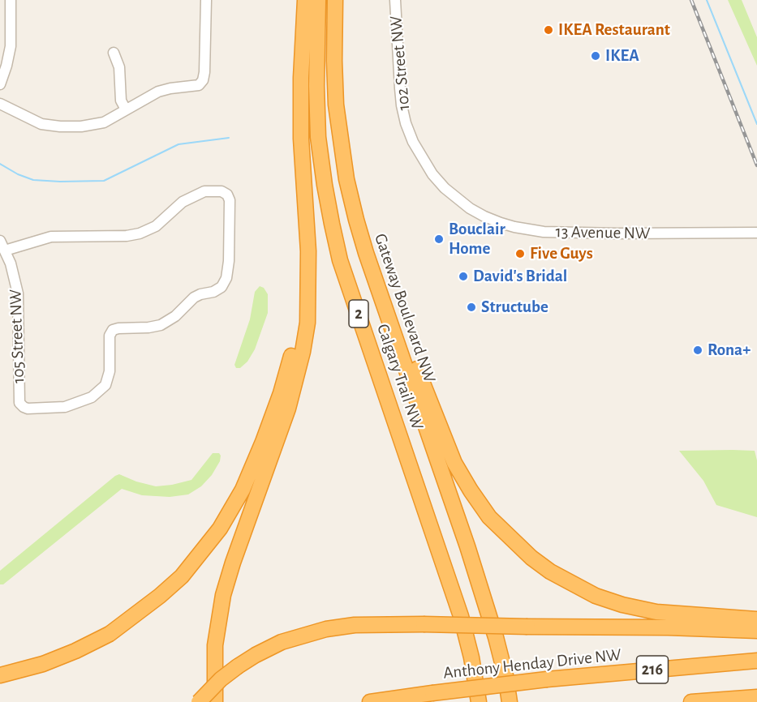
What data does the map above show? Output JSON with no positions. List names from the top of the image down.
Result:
{
  "streets": {
    "highway": [
      "Gateway Boulevard NW",
      "2",
      "Calgary Trail NW",
      "Anthony Henday Drive NW",
      "216"
    ],
    "street": ["102 Street NW", "13 Avenue NW", "105 Street NW"]
  },
  "crossings": [
    ["102 Street NW", "13 Avenue NW"]
  ],
  "places": [
    "IKEA Restaurant",
    "IKEA",
    "Bouclair Home",
    "Five Guys",
    "David's Bridal",
    "Structube",
    "Rona+"
  ]
}
